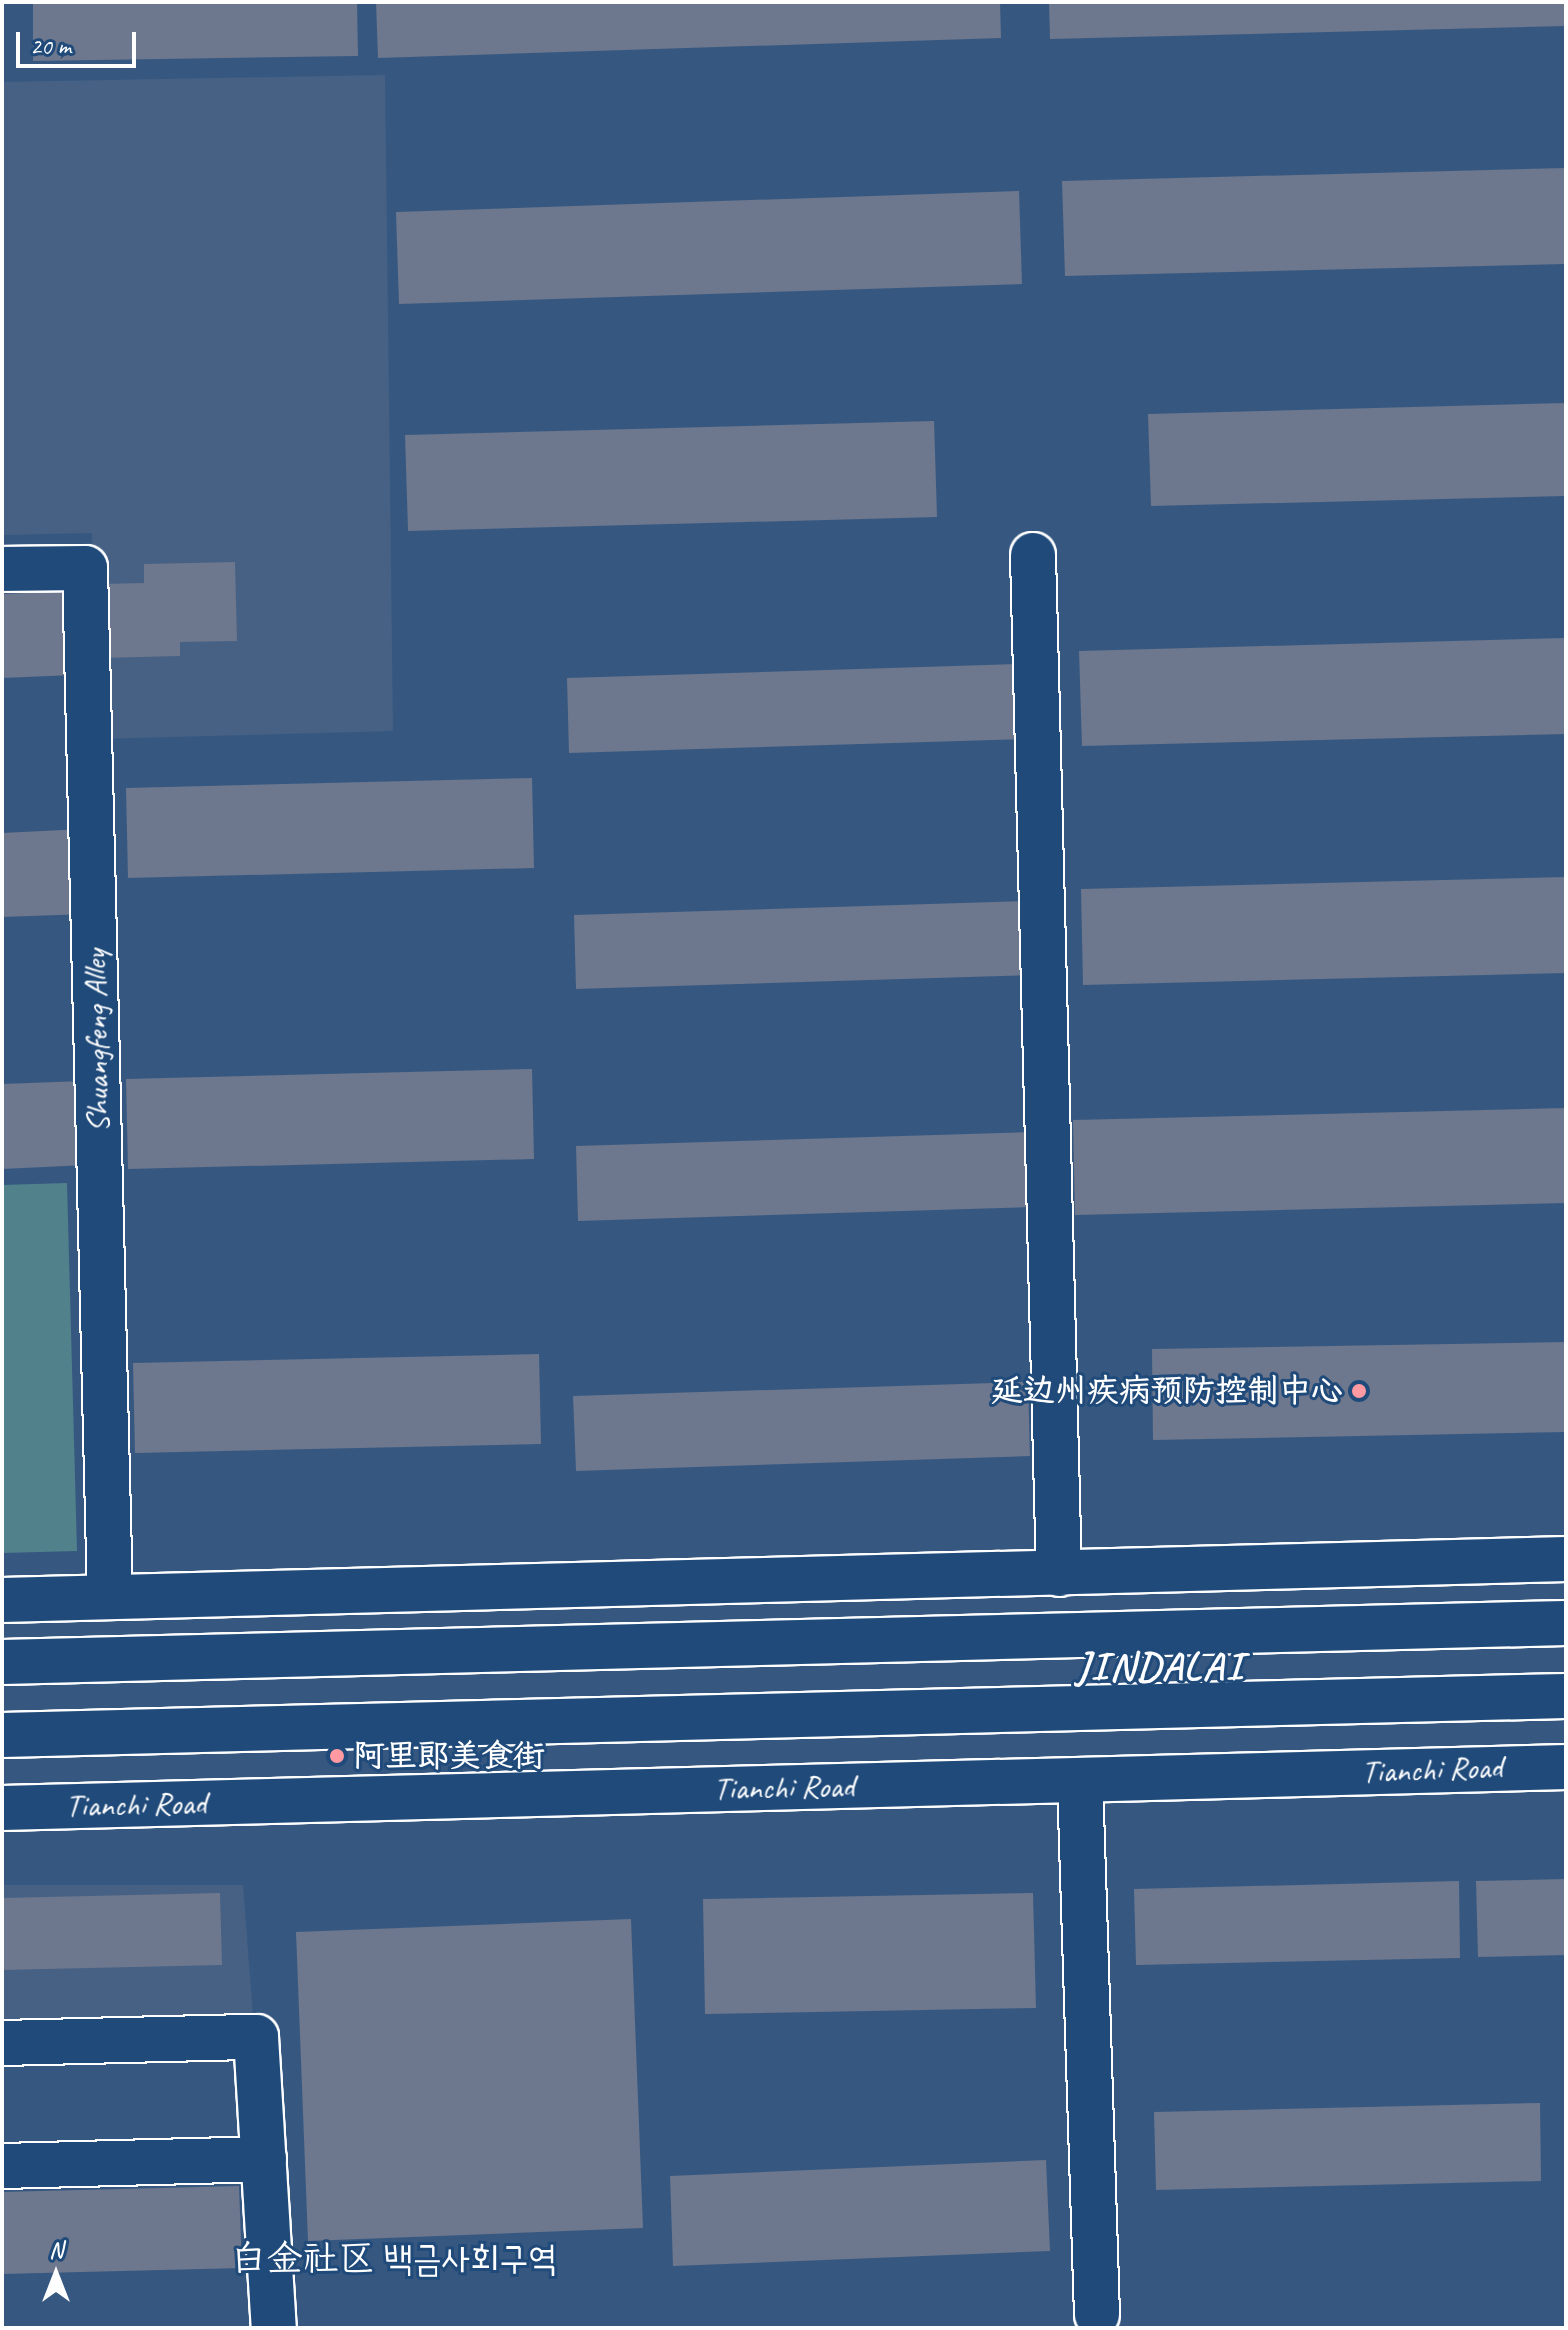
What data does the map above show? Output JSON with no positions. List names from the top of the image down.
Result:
{
  "streets": {
    "street": ["Shuangfeng Alley", "Tianchi Road"]
  },
  "districts": ["JINDALAI", "白金社区 백금사회구역"],
  "places": ["延边州疾病预防控制中心", "阿里郎美食街"],
  "scale_bar": "20 m",
  "north": "top"
}
